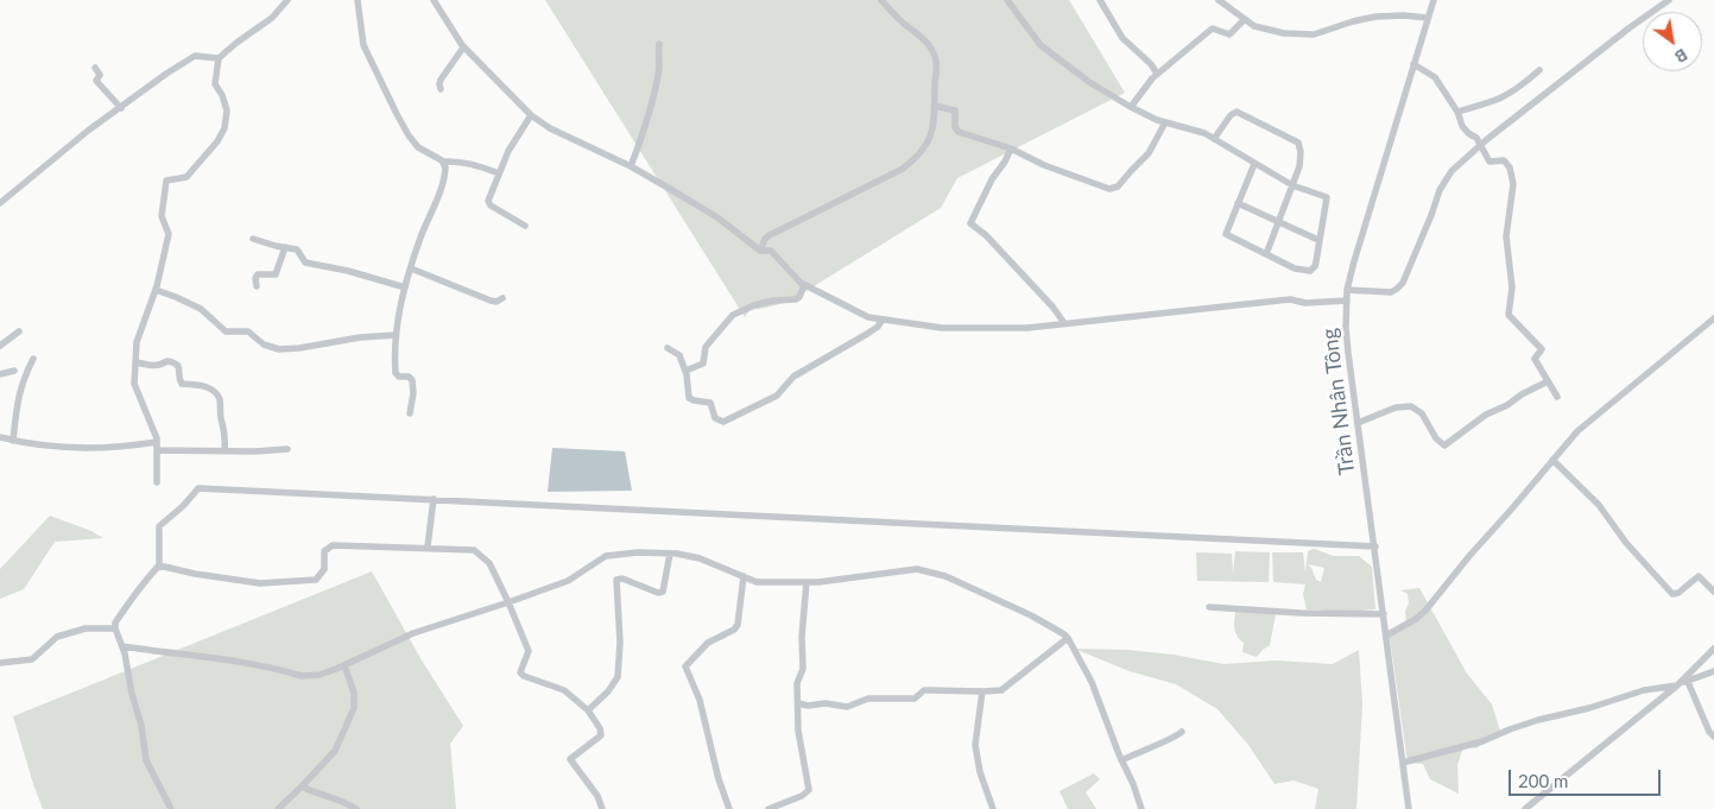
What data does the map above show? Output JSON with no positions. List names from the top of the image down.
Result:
{
  "streets": {
    "street": ["Trần Nhân Tông"]
  },
  "scale_bar": "200 m",
  "north": "bottom right"
}
